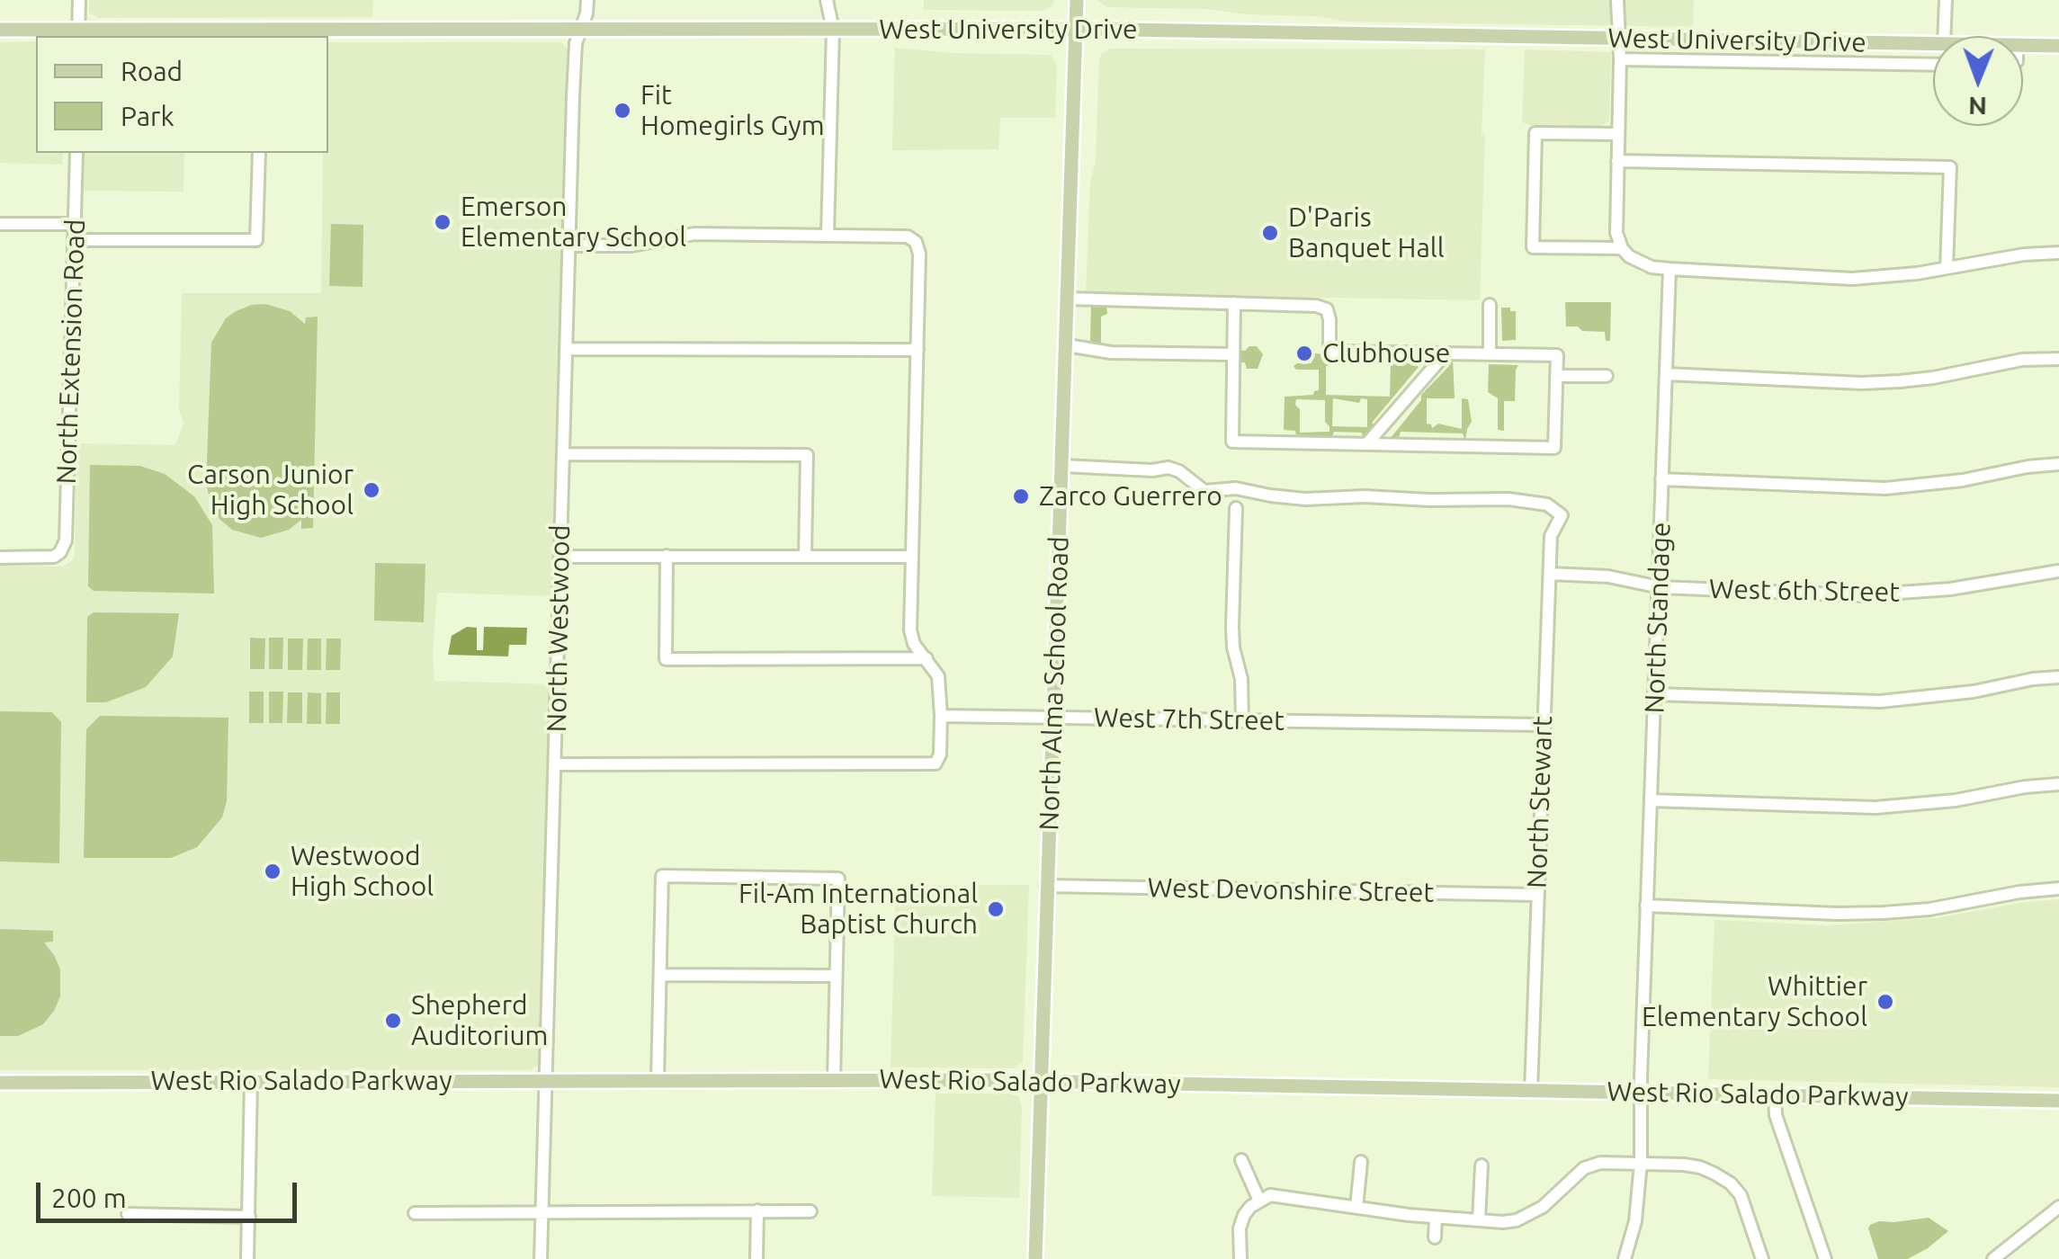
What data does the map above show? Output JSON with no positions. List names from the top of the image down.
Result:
{
  "streets": {
    "main road": ["West University Drive", "North Alma School Road", "West Rio Salado Parkway"],
    "street": [
      "North Extension Road",
      "West 6th Street",
      "North Standage",
      "North Westwood",
      "West 7th Street",
      "North Stewart",
      "West Devonshire Street"
    ]
  },
  "crossings": [
    ["West University Drive", "North Westwood"],
    ["West University Drive", "North Alma School Road"],
    ["West 6th Street", "North Standage"],
    ["West 6th Street", "North Stewart"],
    ["North Standage", "West Rio Salado Parkway"],
    ["North Westwood", "West Rio Salado Parkway"],
    ["North Alma School Road", "West 7th Street"],
    ["North Alma School Road", "North Stewart"],
    ["North Alma School Road", "West Devonshire Street"],
    ["North Alma School Road", "West Rio Salado Parkway"],
    ["West 7th Street", "North Stewart"],
    ["North Stewart", "West Devonshire Street"],
    ["North Stewart", "West Rio Salado Parkway"]
  ],
  "places": [
    "Fit Homegirls Gym",
    "Emerson Elementary School",
    "D'Paris Banquet Hall",
    "Clubhouse",
    "Carson Junior High School",
    "Zarco Guerrero",
    "Westwood High School",
    "Fil-Am International Baptist Church",
    "Whittier Elementary School",
    "Shepherd Auditorium"
  ],
  "legend": ["Road", "Park"],
  "scale_bar": "200 m",
  "north": "bottom"
}
